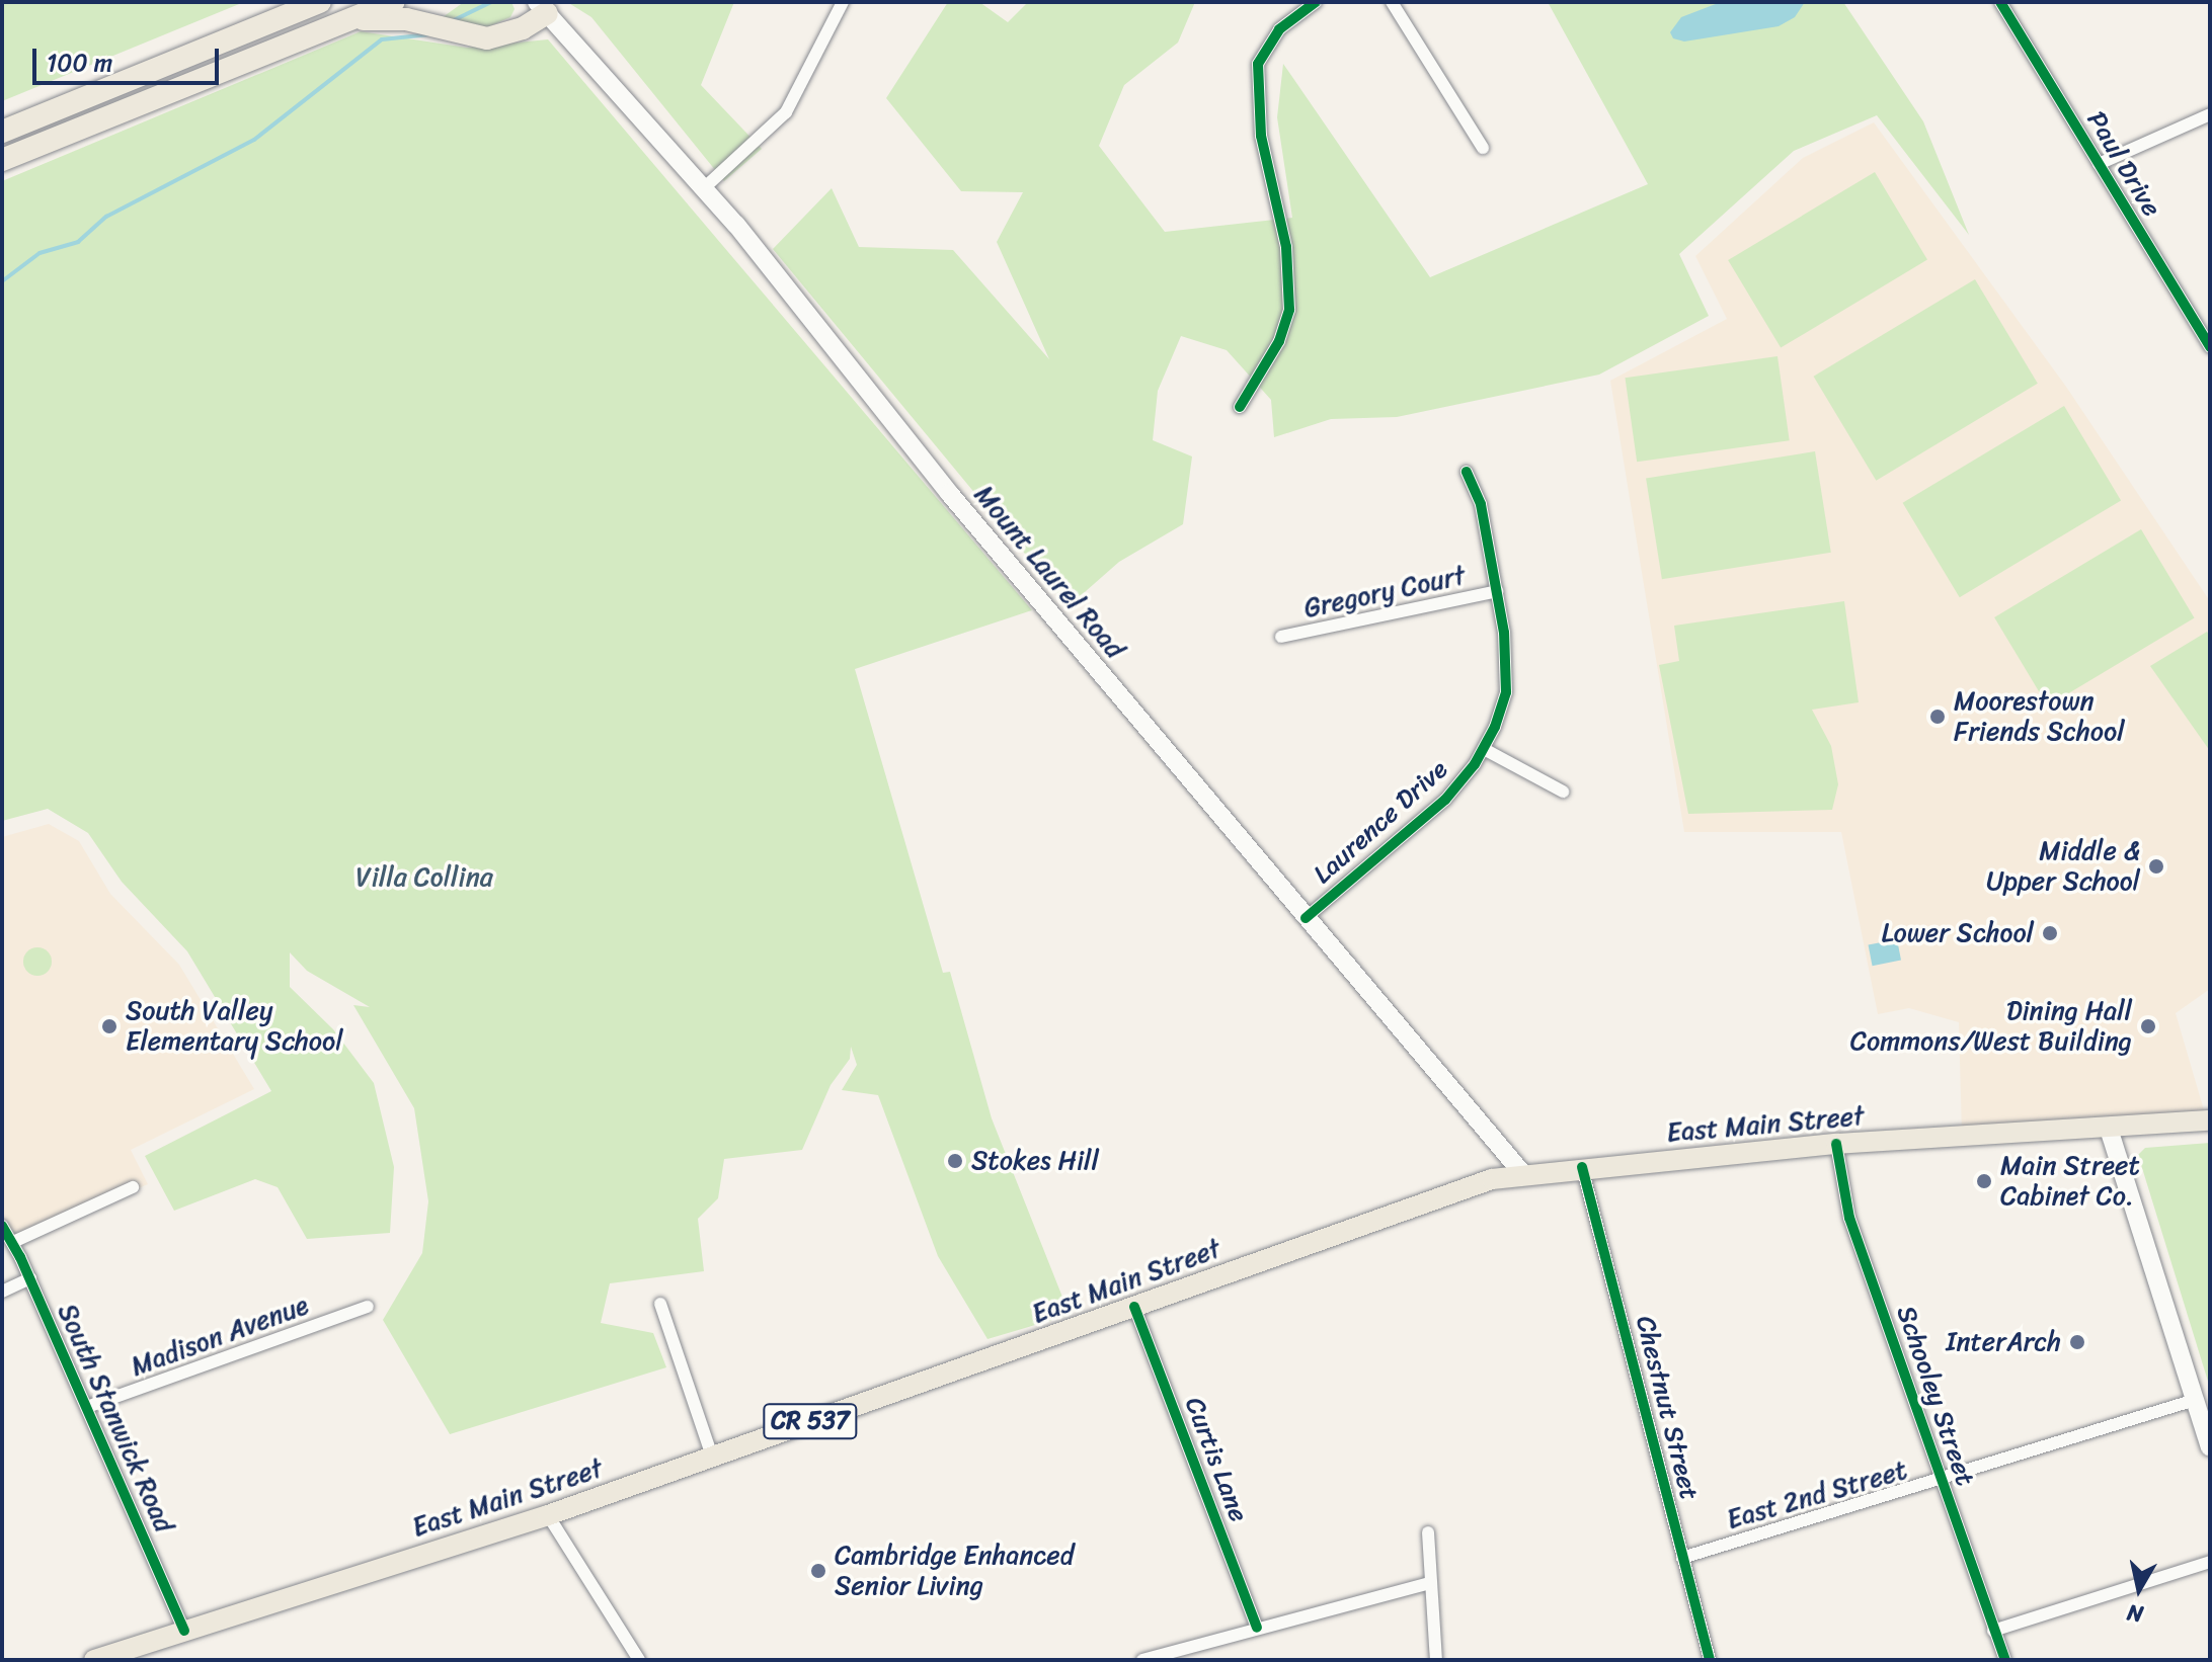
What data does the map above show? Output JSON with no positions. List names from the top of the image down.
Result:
{
  "streets": {
    "main road": ["Mount Laurel Road", "East Main Street", "CR 537"],
    "street": [
      "Paul Drive",
      "Gregory Court",
      "Laurence Drive",
      "Madison Avenue",
      "Schooley Street",
      "Chestnut Street",
      "South Stanwick Road",
      "Curtis Lane",
      "East 2nd Street"
    ]
  },
  "crossings": [
    ["Mount Laurel Road", "Laurence Drive"],
    ["Mount Laurel Road", "East Main Street"],
    ["Gregory Court", "Laurence Drive"],
    ["East Main Street", "Schooley Street"],
    ["East Main Street", "Chestnut Street"],
    ["East Main Street", "South Stanwick Road"],
    ["East Main Street", "Curtis Lane"],
    ["Madison Avenue", "South Stanwick Road"],
    ["Schooley Street", "East 2nd Street"],
    ["Chestnut Street", "East 2nd Street"]
  ],
  "parks": ["Villa Collina"],
  "places": [
    "Moorestown Friends School",
    "Middle & Upper School",
    "Lower School",
    "South Valley Elementary School",
    "Dining Hall Commons/West Building",
    "Stokes Hill",
    "Main Street Cabinet Co.",
    "InterArch",
    "Cambridge Enhanced Senior Living"
  ],
  "scale_bar": "100 m",
  "north": "bottom"
}
